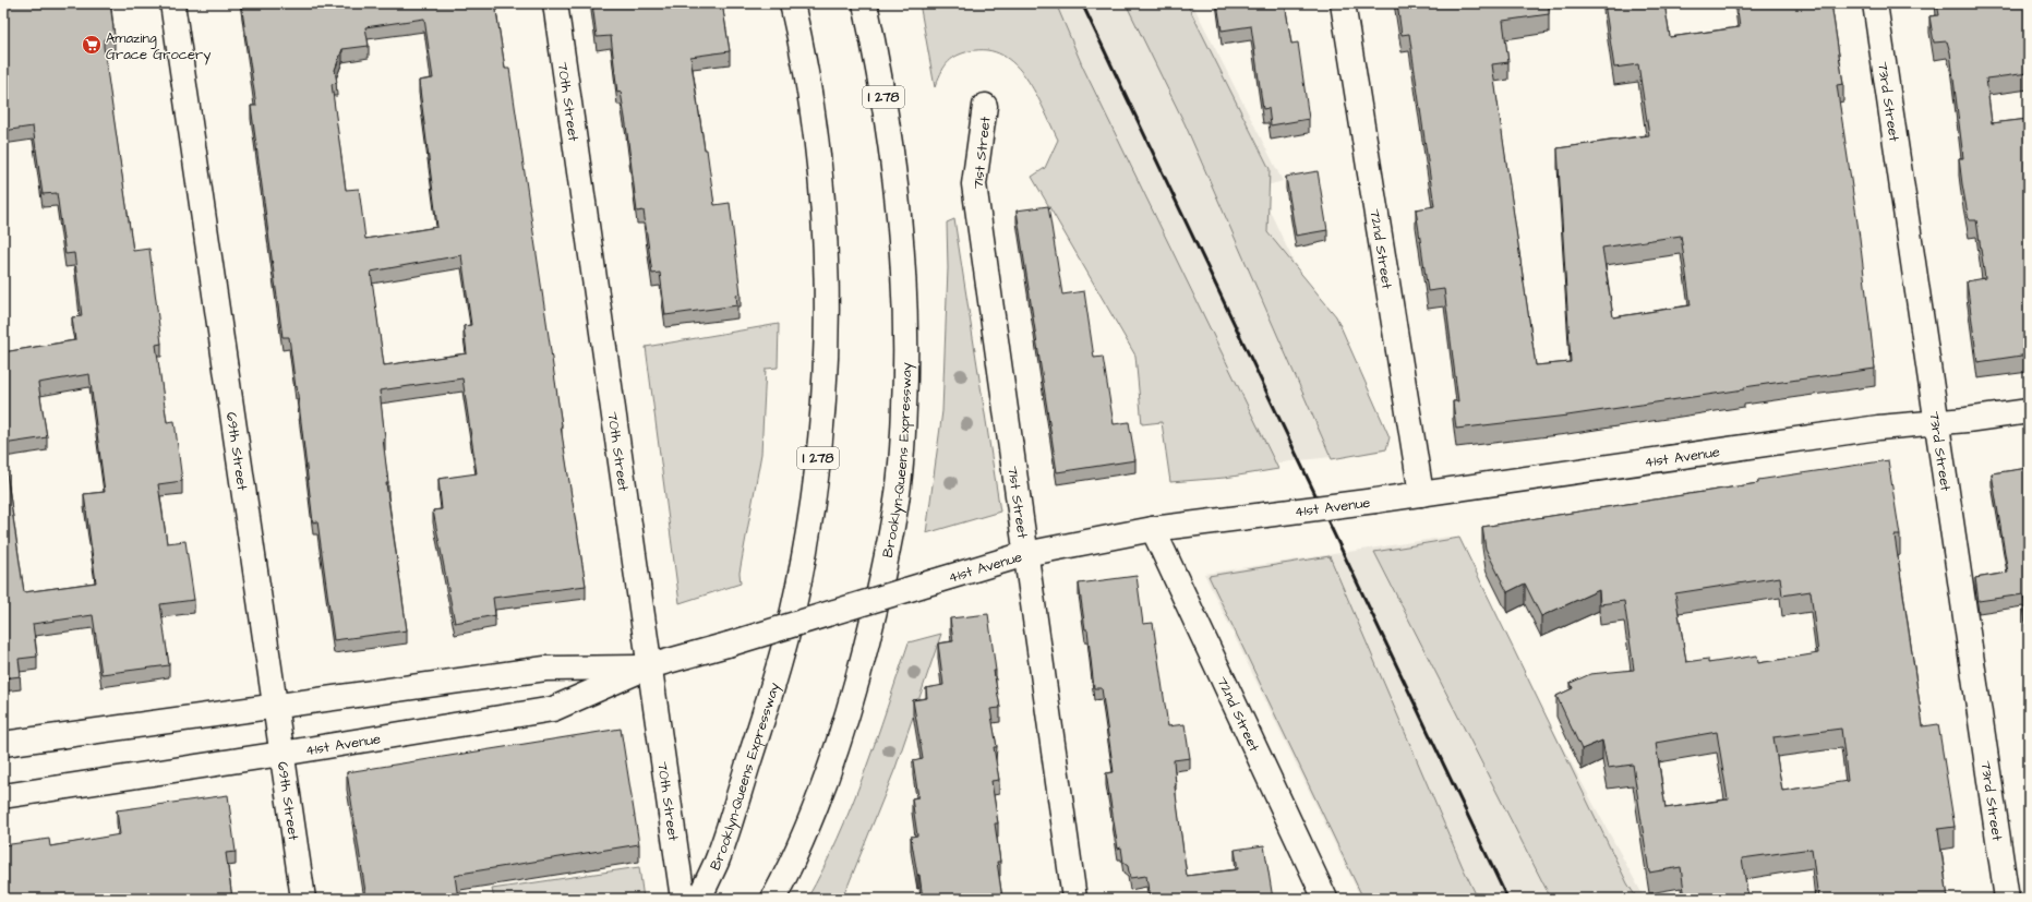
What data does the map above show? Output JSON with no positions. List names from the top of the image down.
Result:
{
  "streets": {
    "main road": [
      "I 278",
      "70th Street",
      "73rd Street",
      "71st Street",
      "72nd Street",
      "69th Street",
      "41st Avenue",
      "Brooklyn-Queens Expressway"
    ]
  },
  "crossings": [
    ["70th Street", "41st Avenue"],
    ["73rd Street", "41st Avenue"],
    ["71st Street", "41st Avenue"],
    ["72nd Street", "41st Avenue"],
    ["69th Street", "41st Avenue"]
  ],
  "places": {
    "supermarket": ["Amazing Grace Grocery"]
  }
}
